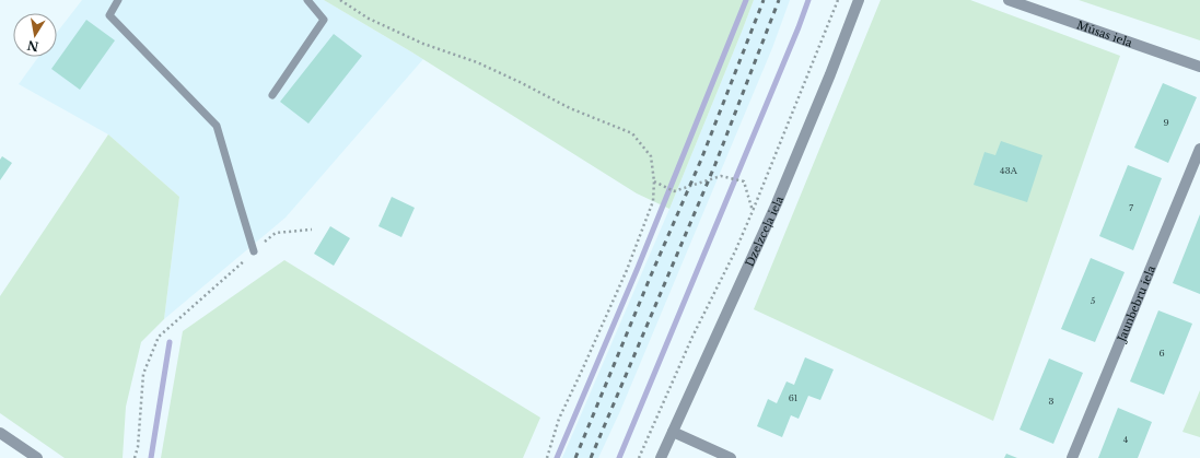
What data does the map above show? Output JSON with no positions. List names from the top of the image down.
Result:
{
  "streets": {
    "street": ["Mūsas iela", "Dzelzceļa iela", "Jaunbebru iela"]
  },
  "house_numbers": [
    "9",
    "43A",
    "7",
    "5",
    "6",
    "61",
    "3",
    "4"
  ],
  "north": "bottom"
}
